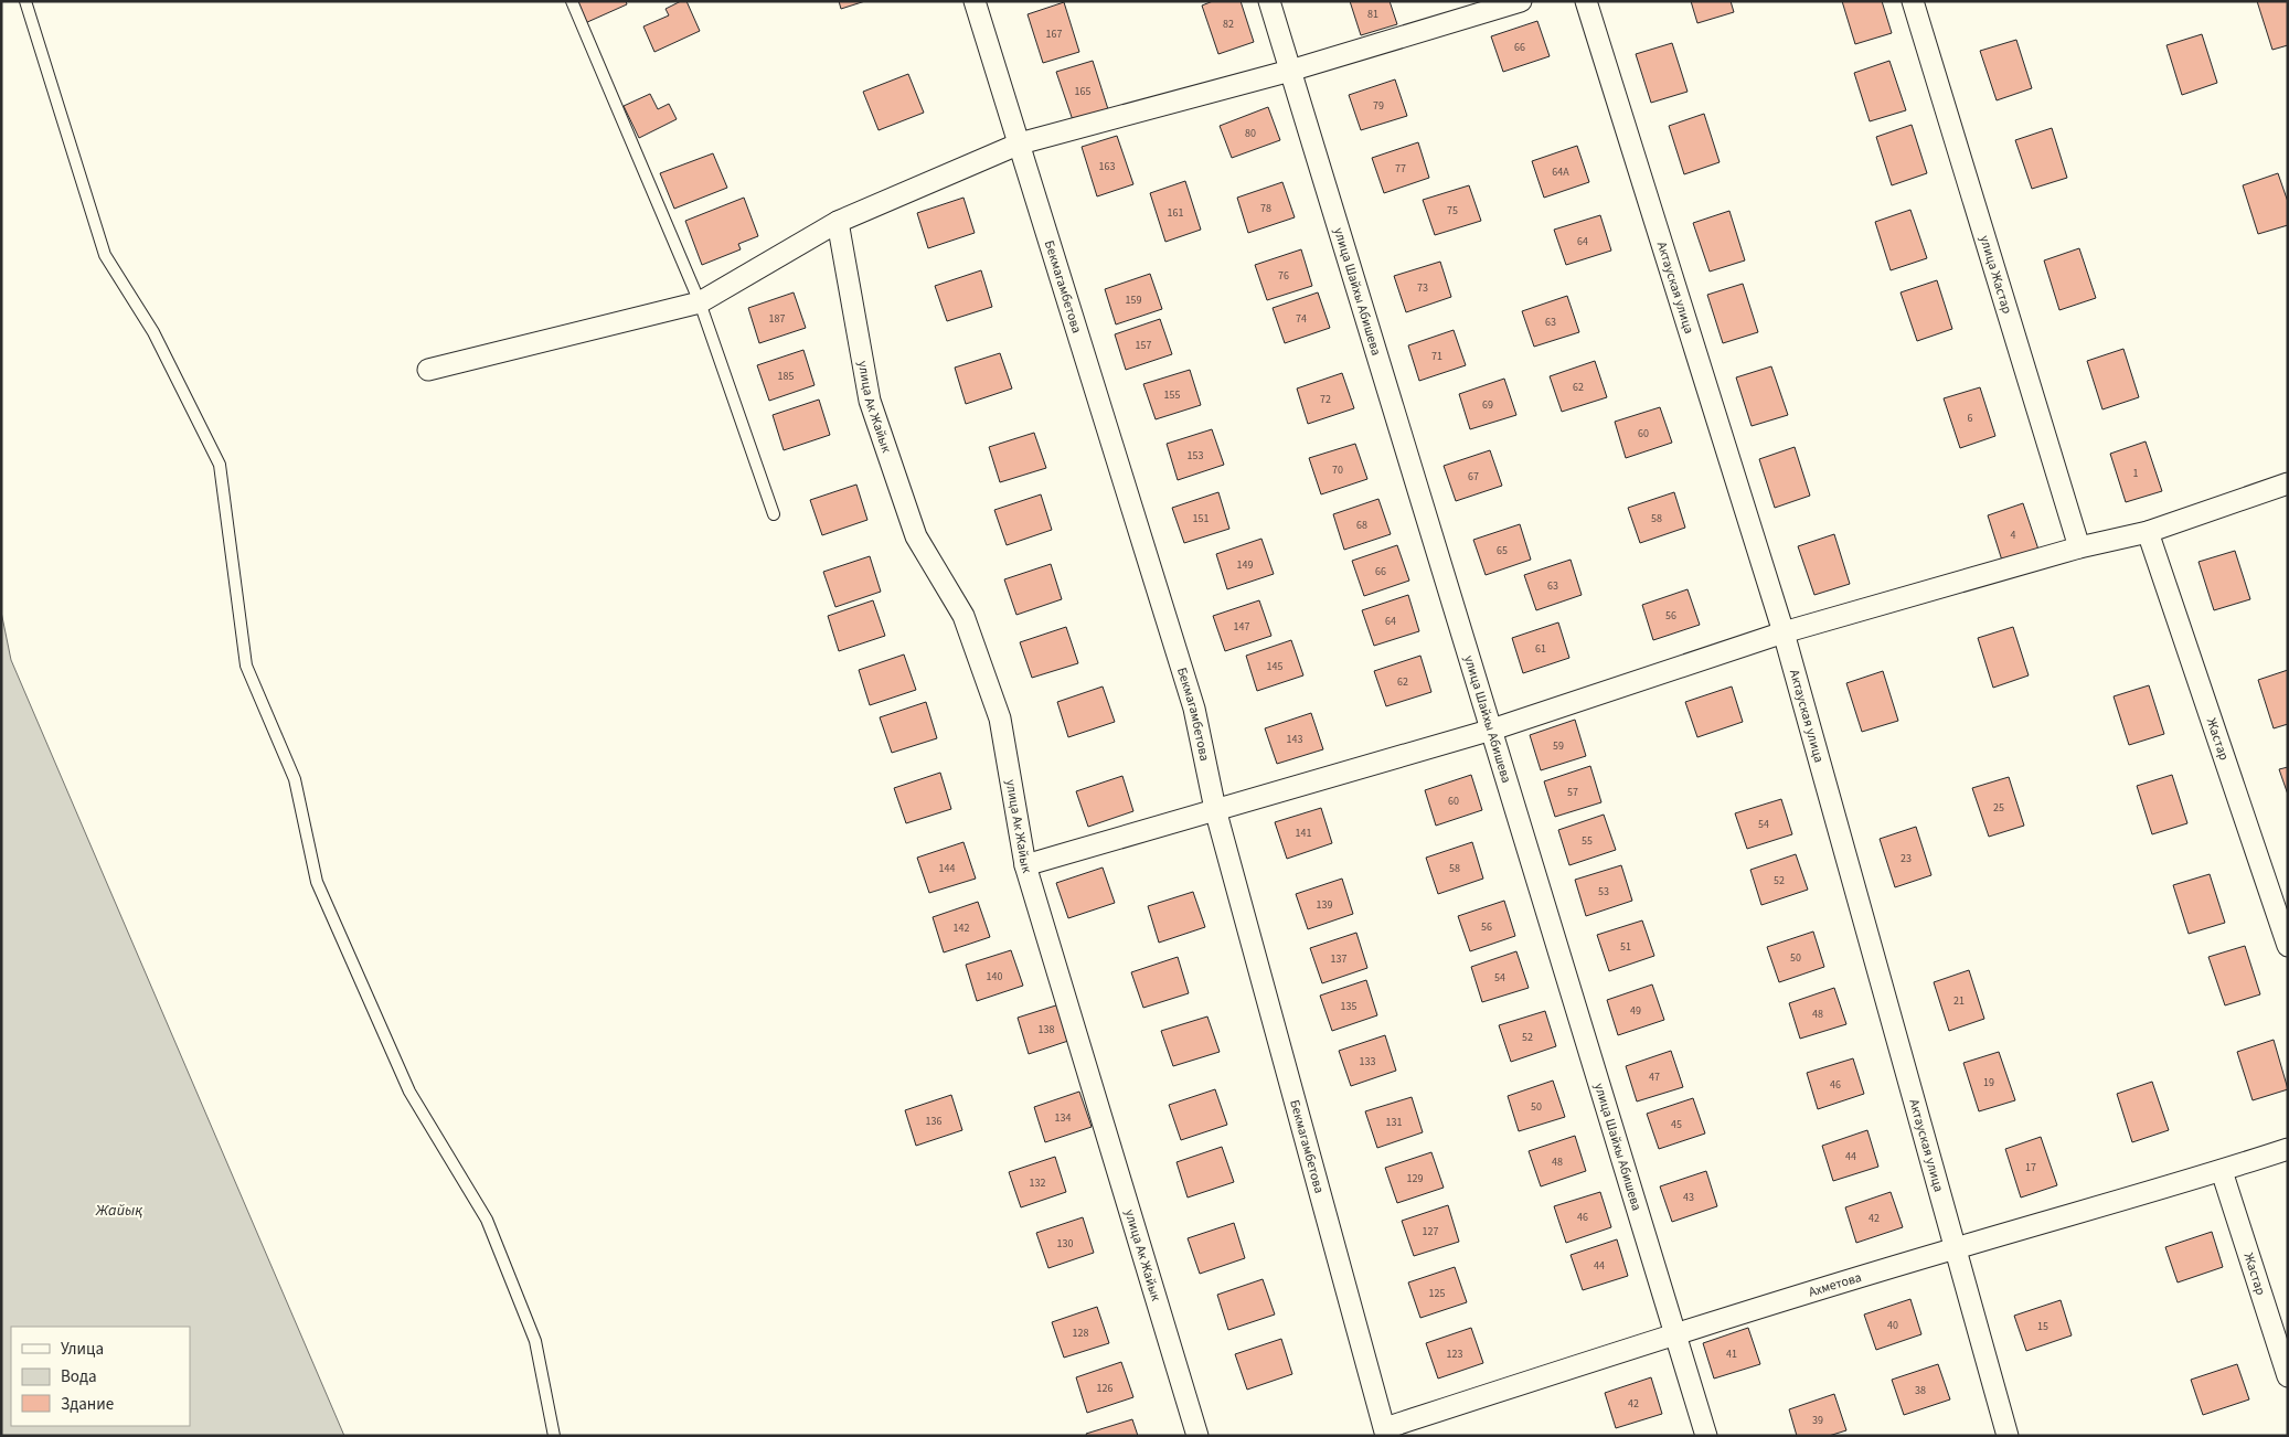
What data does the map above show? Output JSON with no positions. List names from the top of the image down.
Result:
{
  "streets": {
    "street": [
      "улица Жастар",
      "Бекмагамбетова",
      "Актауская улица",
      "улица Шайхы Абишева",
      "улица Ак Жайык",
      "Жастар",
      "Ахметова"
    ]
  },
  "crossings": [
    ["Бекмагамбетова", "Ахметова"],
    ["Актауская улица", "Ахметова"],
    ["улица Шайхы Абишева", "Ахметова"],
    ["Жастар", "Ахметова"]
  ],
  "water": ["Жайық"],
  "house_numbers": [
    "81",
    "82",
    "167",
    "66",
    "165",
    "79",
    "80",
    "163",
    "77",
    "64А",
    "78",
    "75",
    "161",
    "64",
    "76",
    "73",
    "159",
    "187",
    "74",
    "63",
    "157",
    "71",
    "185",
    "62",
    "155",
    "72",
    "69",
    "6",
    "60",
    "153",
    "70",
    "1",
    "67",
    "151",
    "58",
    "68",
    "4",
    "65",
    "149",
    "66",
    "63",
    "56",
    "64",
    "147",
    "61",
    "145",
    "62",
    "143",
    "59",
    "57",
    "60",
    "25",
    "54",
    "141",
    "55",
    "23",
    "144",
    "58",
    "52",
    "53",
    "139",
    "56",
    "142",
    "51",
    "50",
    "137",
    "140",
    "54",
    "21",
    "135",
    "49",
    "48",
    "138",
    "52",
    "133",
    "47",
    "19",
    "46",
    "50",
    "134",
    "136",
    "131",
    "45",
    "44",
    "48",
    "17",
    "129",
    "132",
    "43",
    "46",
    "42",
    "127",
    "130",
    "44",
    "125",
    "40",
    "15",
    "128",
    "123",
    "41",
    "126",
    "38",
    "42",
    "39"
  ],
  "legend": ["Улица", "Вода", "Здание"]
}
